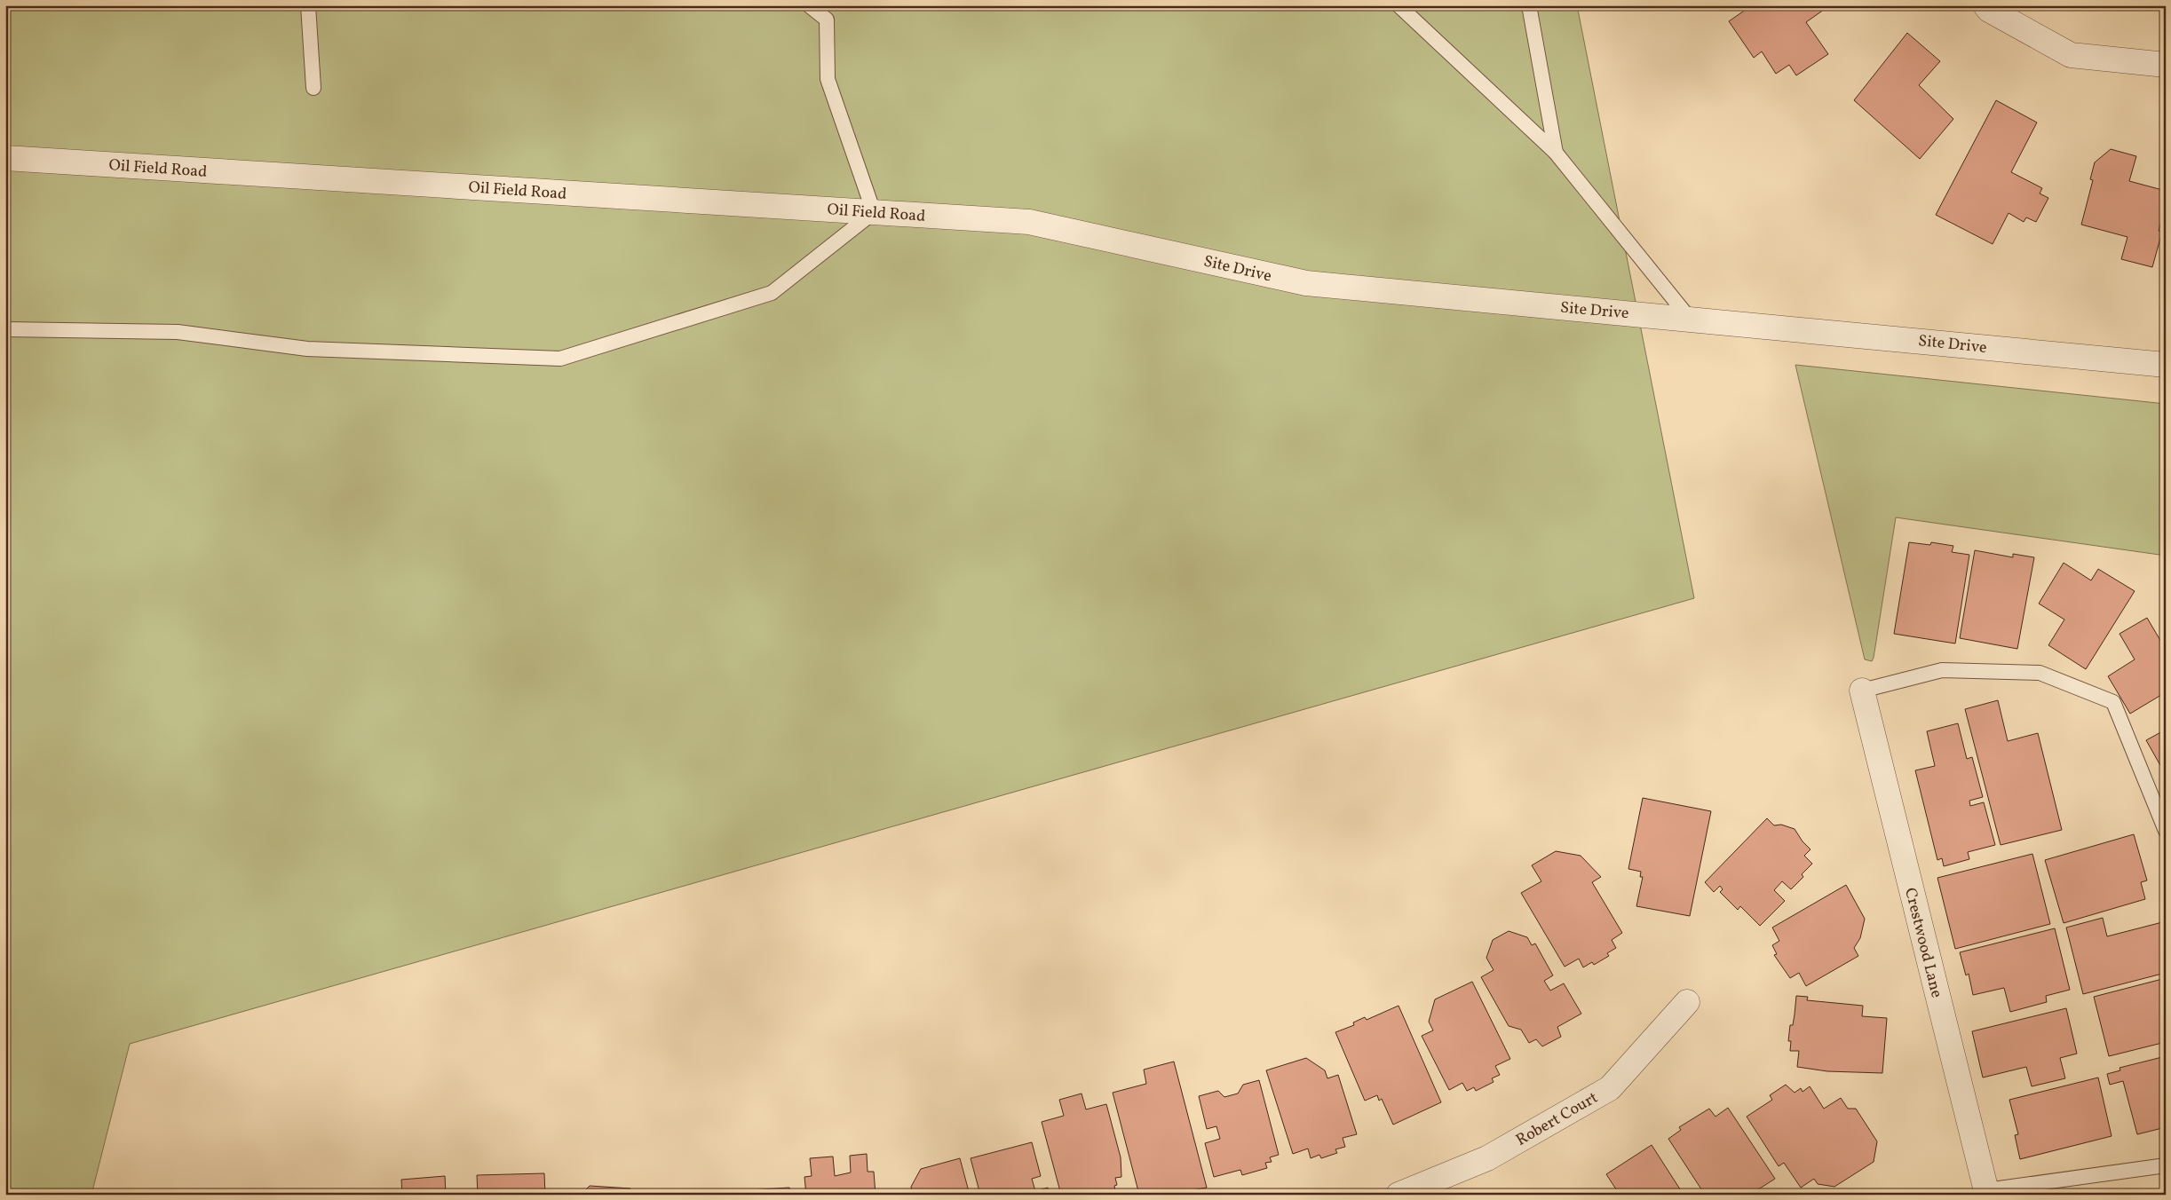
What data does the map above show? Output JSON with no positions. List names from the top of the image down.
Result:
{
  "streets": {
    "street": [
      "Oil Field Road",
      "Site Drive",
      "Crestwood Lane",
      "Robert Court"
    ]
  },
  "crossings": [
    ["Oil Field Road", "Site Drive"]
  ]
}
